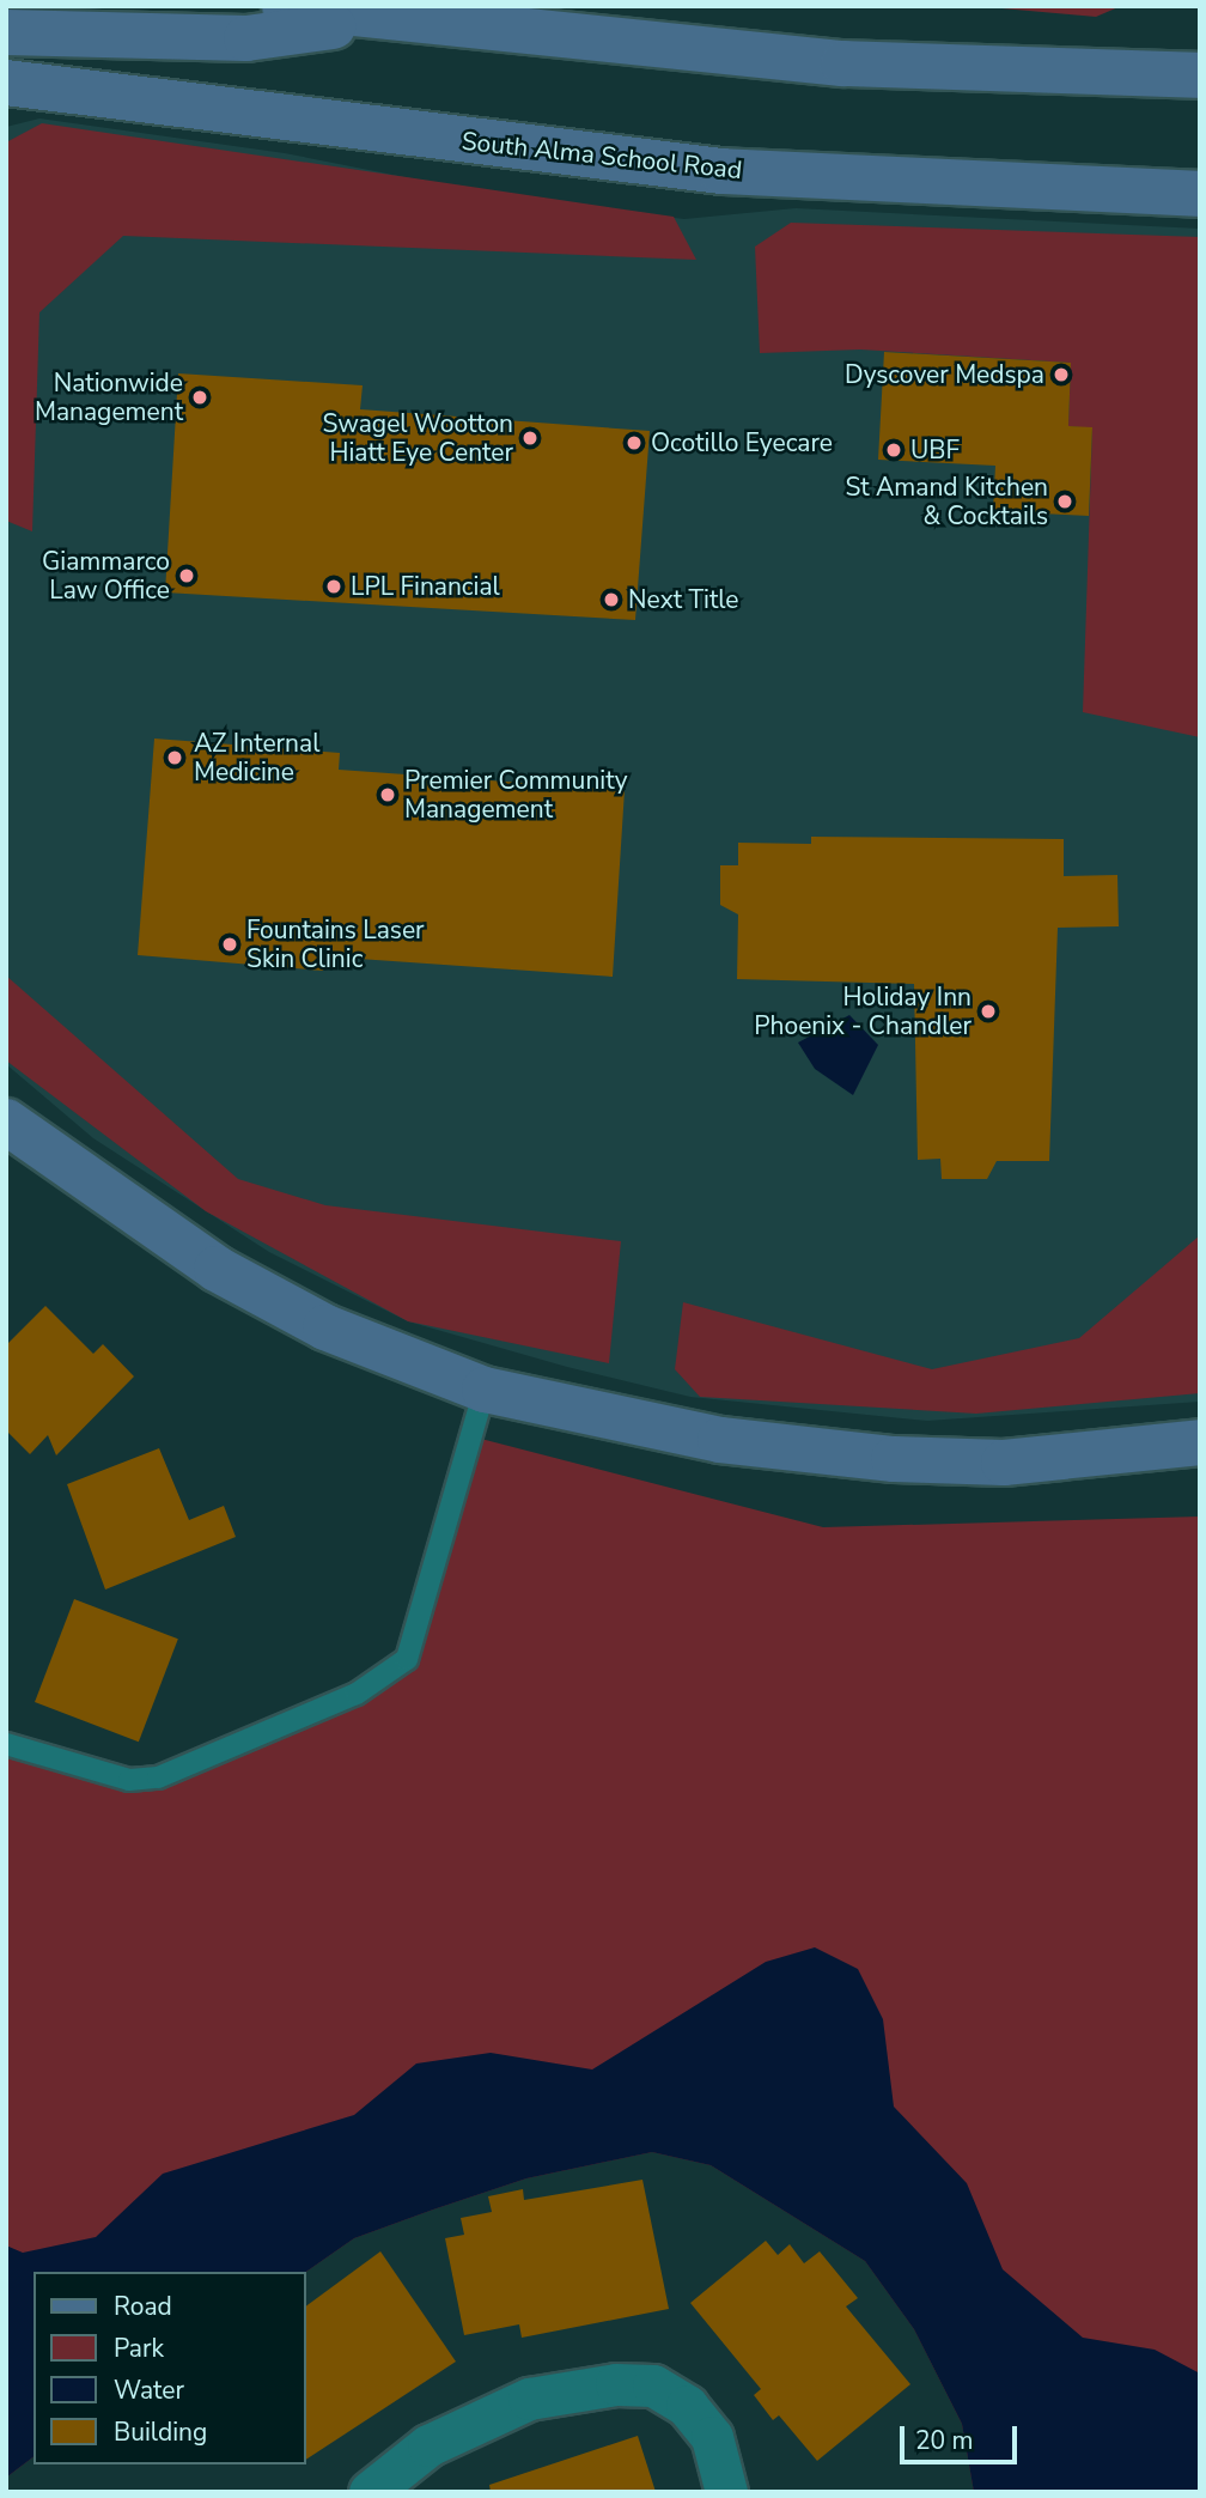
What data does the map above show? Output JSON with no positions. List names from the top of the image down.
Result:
{
  "streets": {
    "main road": ["South Alma School Road"]
  },
  "places": [
    "Dyscover Medspa",
    "Nationwide Management",
    "Swagel Wootton Hiatt Eye Center",
    "Ocotillo Eyecare",
    "UBF",
    "St Amand Kitchen & Cocktails",
    "Giammarco Law Office",
    "LPL Financial",
    "Next Title",
    "AZ Internal Medicine",
    "Premier Community Management",
    "Fountains Laser Skin Clinic",
    "Holiday Inn Phoenix - Chandler"
  ],
  "legend": [
    "Road",
    "Park",
    "Water",
    "Building"
  ],
  "scale_bar": "20 m"
}
